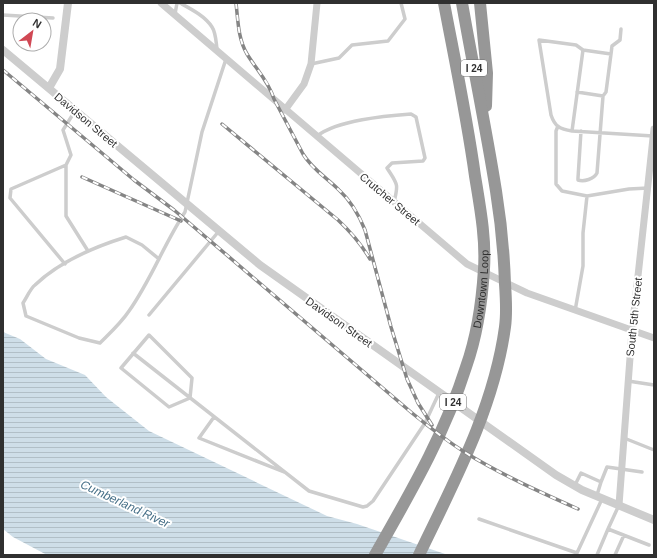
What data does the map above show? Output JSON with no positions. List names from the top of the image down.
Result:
{
  "streets": {
    "highway": ["I 24", "Downtown Loop"],
    "street": ["Davidson Street", "Crutcher Street", "South 5th Street"]
  },
  "crossings": [
    ["Davidson Street", "South 5th Street"],
    ["Crutcher Street", "South 5th Street"]
  ],
  "water": ["Cumberland River"],
  "north": "top right"
}
